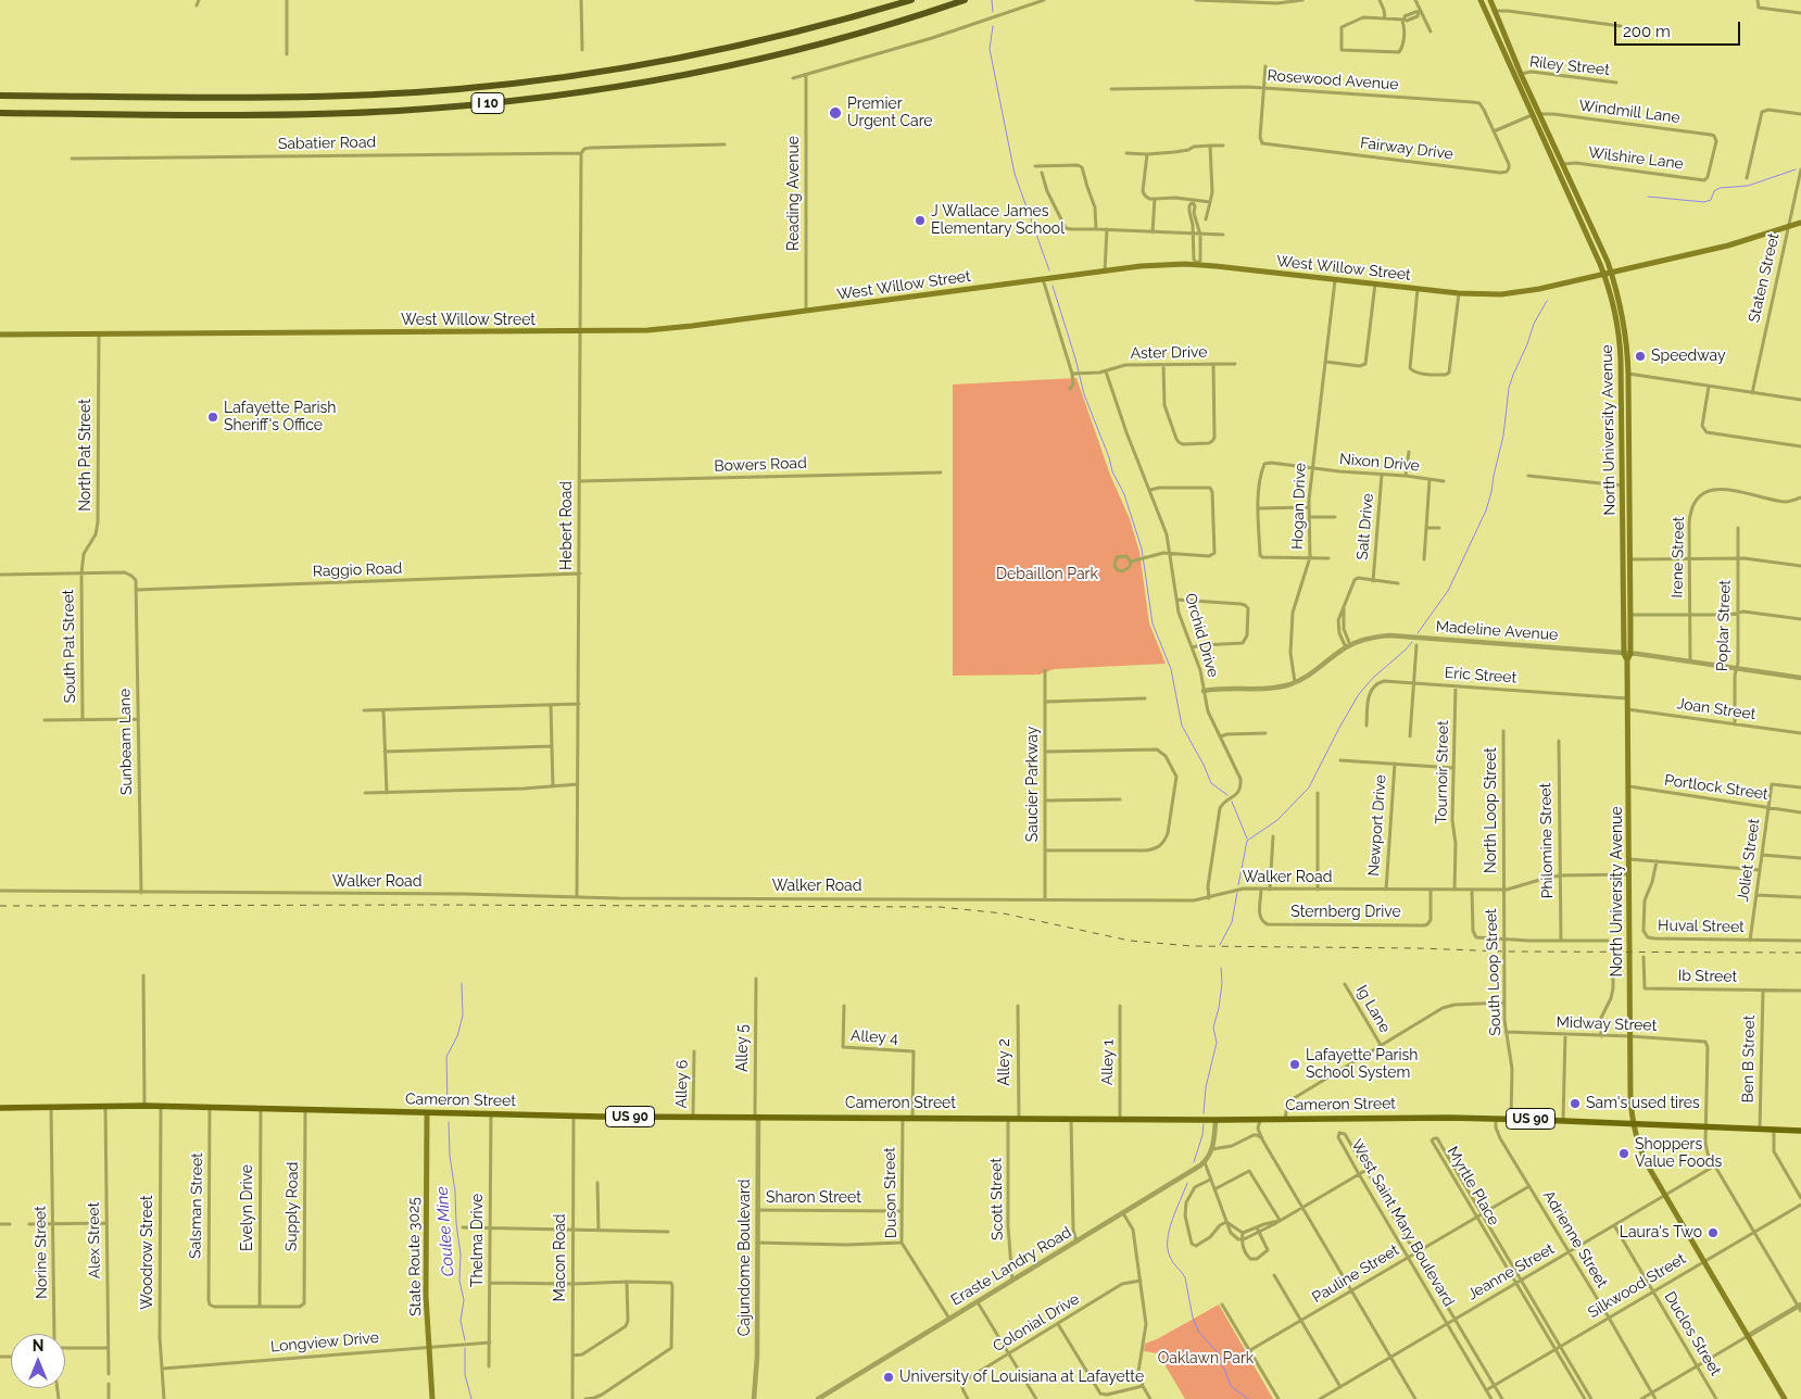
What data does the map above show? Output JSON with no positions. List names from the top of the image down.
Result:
{
  "streets": {
    "highway": ["I 10"],
    "main road": [
      "West Willow Street",
      "North University Avenue",
      "Cameron Street",
      "US 90",
      "State Route 3025"
    ],
    "street": [
      "Riley Street",
      "Rosewood Avenue",
      "Windmill Lane",
      "Sabatier Road",
      "Fairway Drive",
      "Wilshire Lane",
      "Reading Avenue",
      "Staten Street",
      "Aster Drive",
      "North Pat Street",
      "Nixon Drive",
      "Bowers Road",
      "Hogan Drive",
      "Hebert Road",
      "Salt Drive",
      "Irene Street",
      "Raggio Road",
      "Poplar Street",
      "Madeline Avenue",
      "Orchid Drive",
      "South Pat Street",
      "Eric Street",
      "Joan Street",
      "Sunbeam Lane",
      "Tournoir Street",
      "Saucier Parkway",
      "Portlock Street",
      "North Loop Street",
      "Newport Drive",
      "Philomine Street",
      "Joliet Street",
      "Walker Road",
      "Sternberg Drive",
      "Huval Street",
      "South Loop Street",
      "Ib Street",
      "Ig Lane",
      "Midway Street",
      "Alley 4",
      "Alley 5",
      "Ben B Street",
      "Alley 2",
      "Alley 1",
      "Alley 6",
      "Myrtle Place",
      "Duson Street",
      "Sharon Street",
      "Scott Street",
      "Salsman Street",
      "Supply Road",
      "Evelyn Drive",
      "West Saint Mary Boulevard",
      "Adrienne Street",
      "Alex Street",
      "Thelma Drive",
      "Norine Street",
      "Woodrow Street",
      "Macon Road",
      "Cajundome Boulevard",
      "Eraste Landry Road",
      "Jeanne Street",
      "Pauline Street",
      "Silkwood Street",
      "Colonial Drive",
      "Duclos Street",
      "Longview Drive"
    ]
  },
  "crossings": [
    ["Riley Street", "North University Avenue"],
    ["Rosewood Avenue", "Fairway Drive"],
    ["Windmill Lane", "Wilshire Lane"],
    ["Windmill Lane", "North University Avenue"],
    ["Sabatier Road", "Hebert Road"],
    ["Wilshire Lane", "North University Avenue"],
    ["Reading Avenue", "West Willow Street"],
    ["West Willow Street", "Staten Street"],
    ["West Willow Street", "North University Avenue"],
    ["West Willow Street", "North Pat Street"],
    ["West Willow Street", "Hogan Drive"],
    ["West Willow Street", "Hebert Road"],
    ["Aster Drive", "Orchid Drive"],
    ["North University Avenue", "Madeline Avenue"],
    ["North University Avenue", "Eric Street"],
    ["North University Avenue", "Joan Street"],
    ["North University Avenue", "Portlock Street"],
    ["North University Avenue", "Walker Road"],
    ["North University Avenue", "Midway Street"],
    ["North University Avenue", "Cameron Street"],
    ["North University Avenue", "Jeanne Street"],
    ["North University Avenue", "Silkwood Street"],
    ["North Pat Street", "South Pat Street"],
    ["Nixon Drive", "Hogan Drive"],
    ["Nixon Drive", "Salt Drive"],
    ["Bowers Road", "Hebert Road"],
    ["Hogan Drive", "Madeline Avenue"],
    ["Hebert Road", "Raggio Road"],
    ["Hebert Road", "Walker Road"],
    ["Irene Street", "Madeline Avenue"],
    ["Raggio Road", "Sunbeam Lane"],
    ["Poplar Street", "Madeline Avenue"],
    ["Poplar Street", "Joan Street"],
    ["Madeline Avenue", "Orchid Drive"],
    ["Orchid Drive", "Walker Road"],
    ["Eric Street", "Tournoir Street"],
    ["Sunbeam Lane", "Walker Road"],
    ["Tournoir Street", "Walker Road"],
    ["Saucier Parkway", "Walker Road"],
    ["Portlock Street", "Joliet Street"],
    ["North Loop Street", "Walker Road"],
    ["North Loop Street", "South Loop Street"],
    ["Newport Drive", "Walker Road"],
    ["Philomine Street", "Walker Road"],
    ["Joliet Street", "Huval Street"],
    ["Walker Road", "Sternberg Drive"],
    ["Walker Road", "South Loop Street"],
    ["South Loop Street", "Midway Street"],
    ["South Loop Street", "Cameron Street"],
    ["Ib Street", "Ben B Street"],
    ["Midway Street", "Cameron Street"],
    ["Alley 4", "Cameron Street"],
    ["Alley 5", "Cameron Street"],
    ["Alley 5", "Cajundome Boulevard"],
    ["Ben B Street", "Cameron Street"],
    ["Alley 2", "Cameron Street"],
    ["Alley 1", "Cameron Street"],
    ["Alley 6", "Cameron Street"],
    ["Cameron Street", "Duson Street"],
    ["Cameron Street", "Scott Street"],
    ["Cameron Street", "Salsman Street"],
    ["Cameron Street", "Supply Road"],
    ["Cameron Street", "Evelyn Drive"],
    ["Cameron Street", "Adrienne Street"],
    ["Cameron Street", "Alex Street"],
    ["Cameron Street", "Thelma Drive"],
    ["Cameron Street", "Norine Street"],
    ["Cameron Street", "Woodrow Street"],
    ["Cameron Street", "State Route 3025"],
    ["Cameron Street", "Macon Road"],
    ["Cameron Street", "Cajundome Boulevard"],
    ["Cameron Street", "Eraste Landry Road"],
    ["Myrtle Place", "Jeanne Street"],
    ["Myrtle Place", "Pauline Street"],
    ["Myrtle Place", "Silkwood Street"],
    ["Duson Street", "Sharon Street"],
    ["Duson Street", "Eraste Landry Road"],
    ["Sharon Street", "Cajundome Boulevard"],
    ["Scott Street", "Eraste Landry Road"],
    ["Salsman Street", "Supply Road"],
    ["Salsman Street", "Evelyn Drive"],
    ["Supply Road", "Evelyn Drive"],
    ["West Saint Mary Boulevard", "Jeanne Street"],
    ["West Saint Mary Boulevard", "Pauline Street"],
    ["West Saint Mary Boulevard", "Silkwood Street"],
    ["Adrienne Street", "Jeanne Street"],
    ["Adrienne Street", "Pauline Street"],
    ["Adrienne Street", "Silkwood Street"],
    ["Alex Street", "Norine Street"],
    ["Thelma Drive", "Longview Drive"],
    ["Woodrow Street", "Longview Drive"],
    ["State Route 3025", "Longview Drive"],
    ["Jeanne Street", "Duclos Street"],
    ["Silkwood Street", "Duclos Street"]
  ],
  "water": ["Coulee Mine"],
  "parks": ["Debaillon Park", "Oaklawn Park"],
  "places": [
    "Premier Urgent Care",
    "J Wallace James Elementary School",
    "Speedway",
    "Lafayette Parish Sheriff's Office",
    "Lafayette Parish School System",
    "Sam's used tires",
    "Shoppers Value Foods",
    "Laura's Two",
    "University of Louisiana at Lafayette"
  ],
  "scale_bar": "200 m",
  "north": "top"
}
